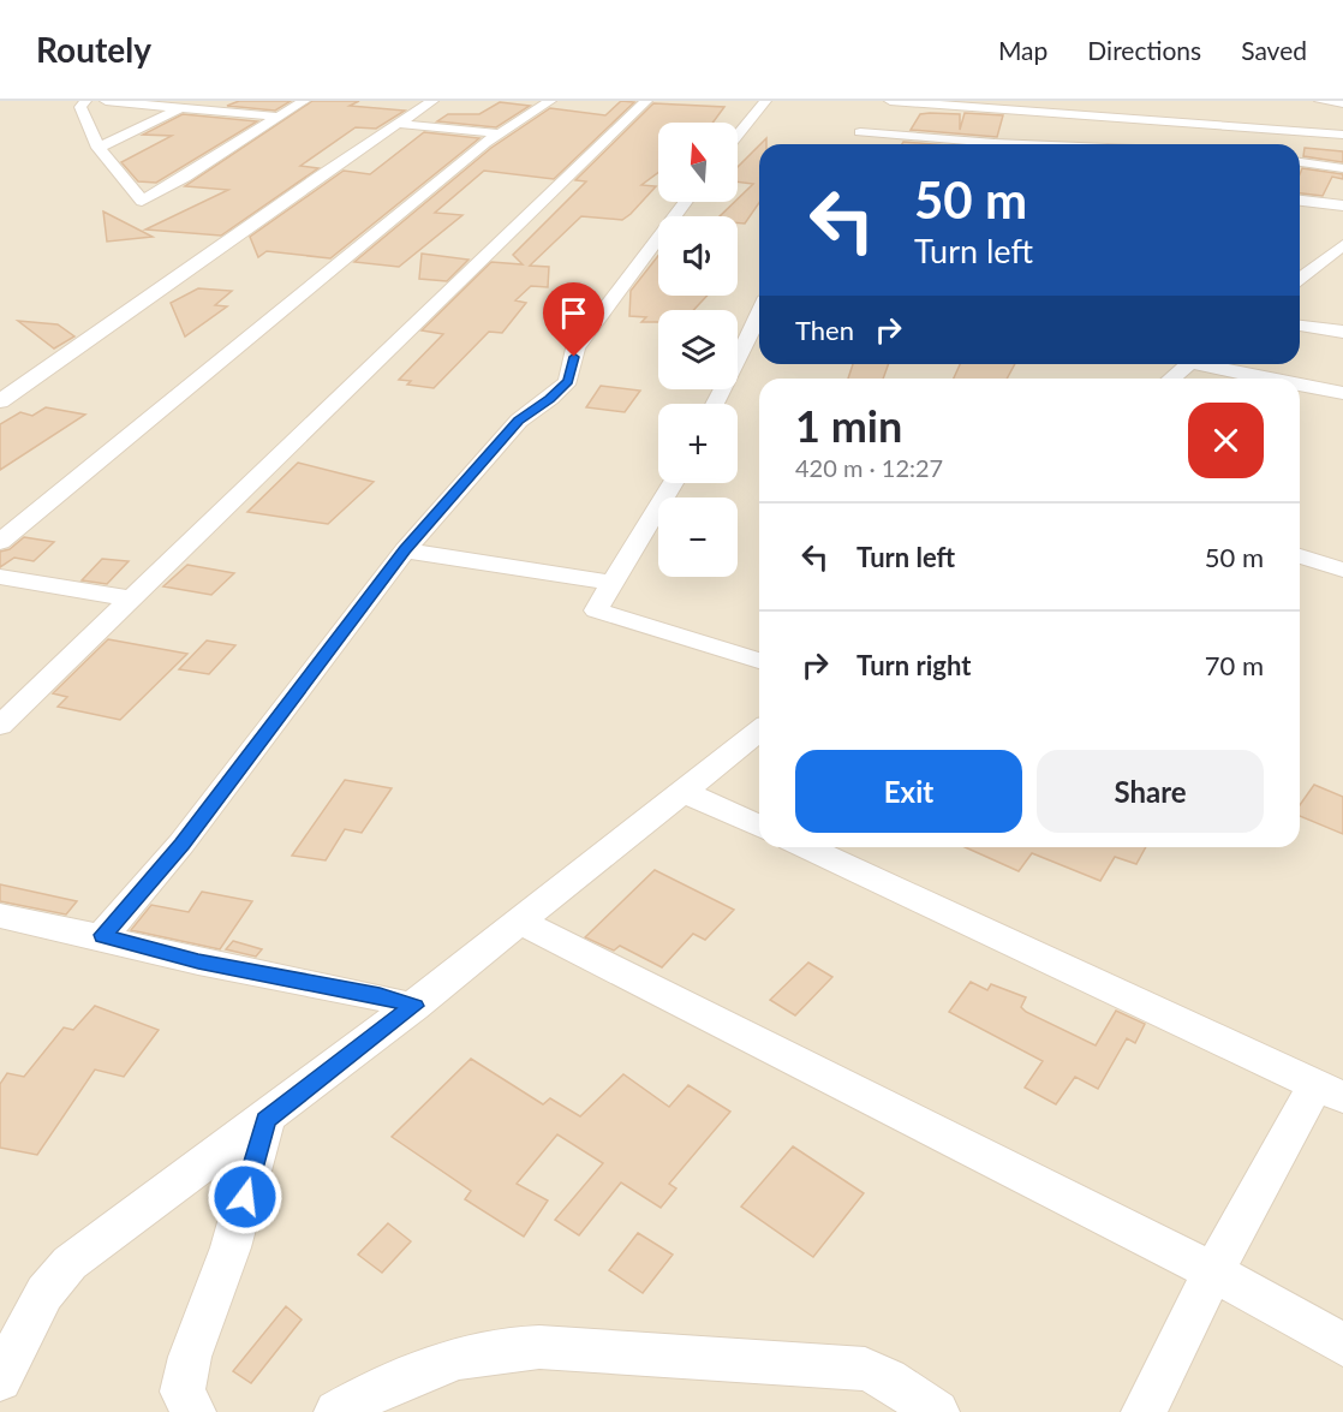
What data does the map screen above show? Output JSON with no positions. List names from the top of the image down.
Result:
{
  "north": "top",
  "page": {
    "header": "Routely",
    "nav": ["Map", "Directions", "Saved"],
    "map_buttons": ["+", "−"],
    "turn": ["50 m", "Turn left"],
    "then": "Then",
    "heading": ["1 min", "420 m · 12:27"],
    "list": [
      {
        "name": "Turn left",
        "value": "50 m"
      },
      {
        "name": "Turn right",
        "value": "70 m"
      }
    ],
    "buttons": ["Exit", "Share"]
  }
}
